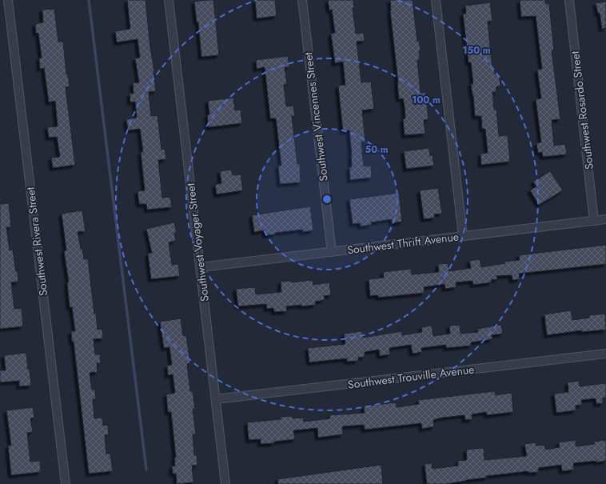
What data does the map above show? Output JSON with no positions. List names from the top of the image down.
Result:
{
  "streets": {
    "street": [
      "Southwest Rosardo Street",
      "Southwest Vincennes Street",
      "Southwest Rivera Street",
      "Southwest Voyager Street",
      "Southwest Thrift Avenue",
      "Southwest Trouville Avenue"
    ]
  },
  "crossings": [
    ["Southwest Rosardo Street", "Southwest Thrift Avenue"],
    ["Southwest Vincennes Street", "Southwest Thrift Avenue"],
    ["Southwest Voyager Street", "Southwest Thrift Avenue"],
    ["Southwest Voyager Street", "Southwest Trouville Avenue"]
  ],
  "rings": ["150 m", "100 m", "50 m"]
}
